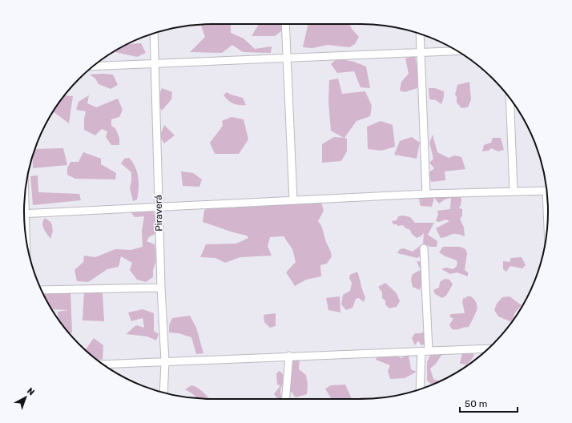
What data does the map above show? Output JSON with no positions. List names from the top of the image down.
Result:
{
  "streets": {
    "street": ["Piraverá"]
  },
  "scale_bar": "50 m",
  "north": "top right"
}
